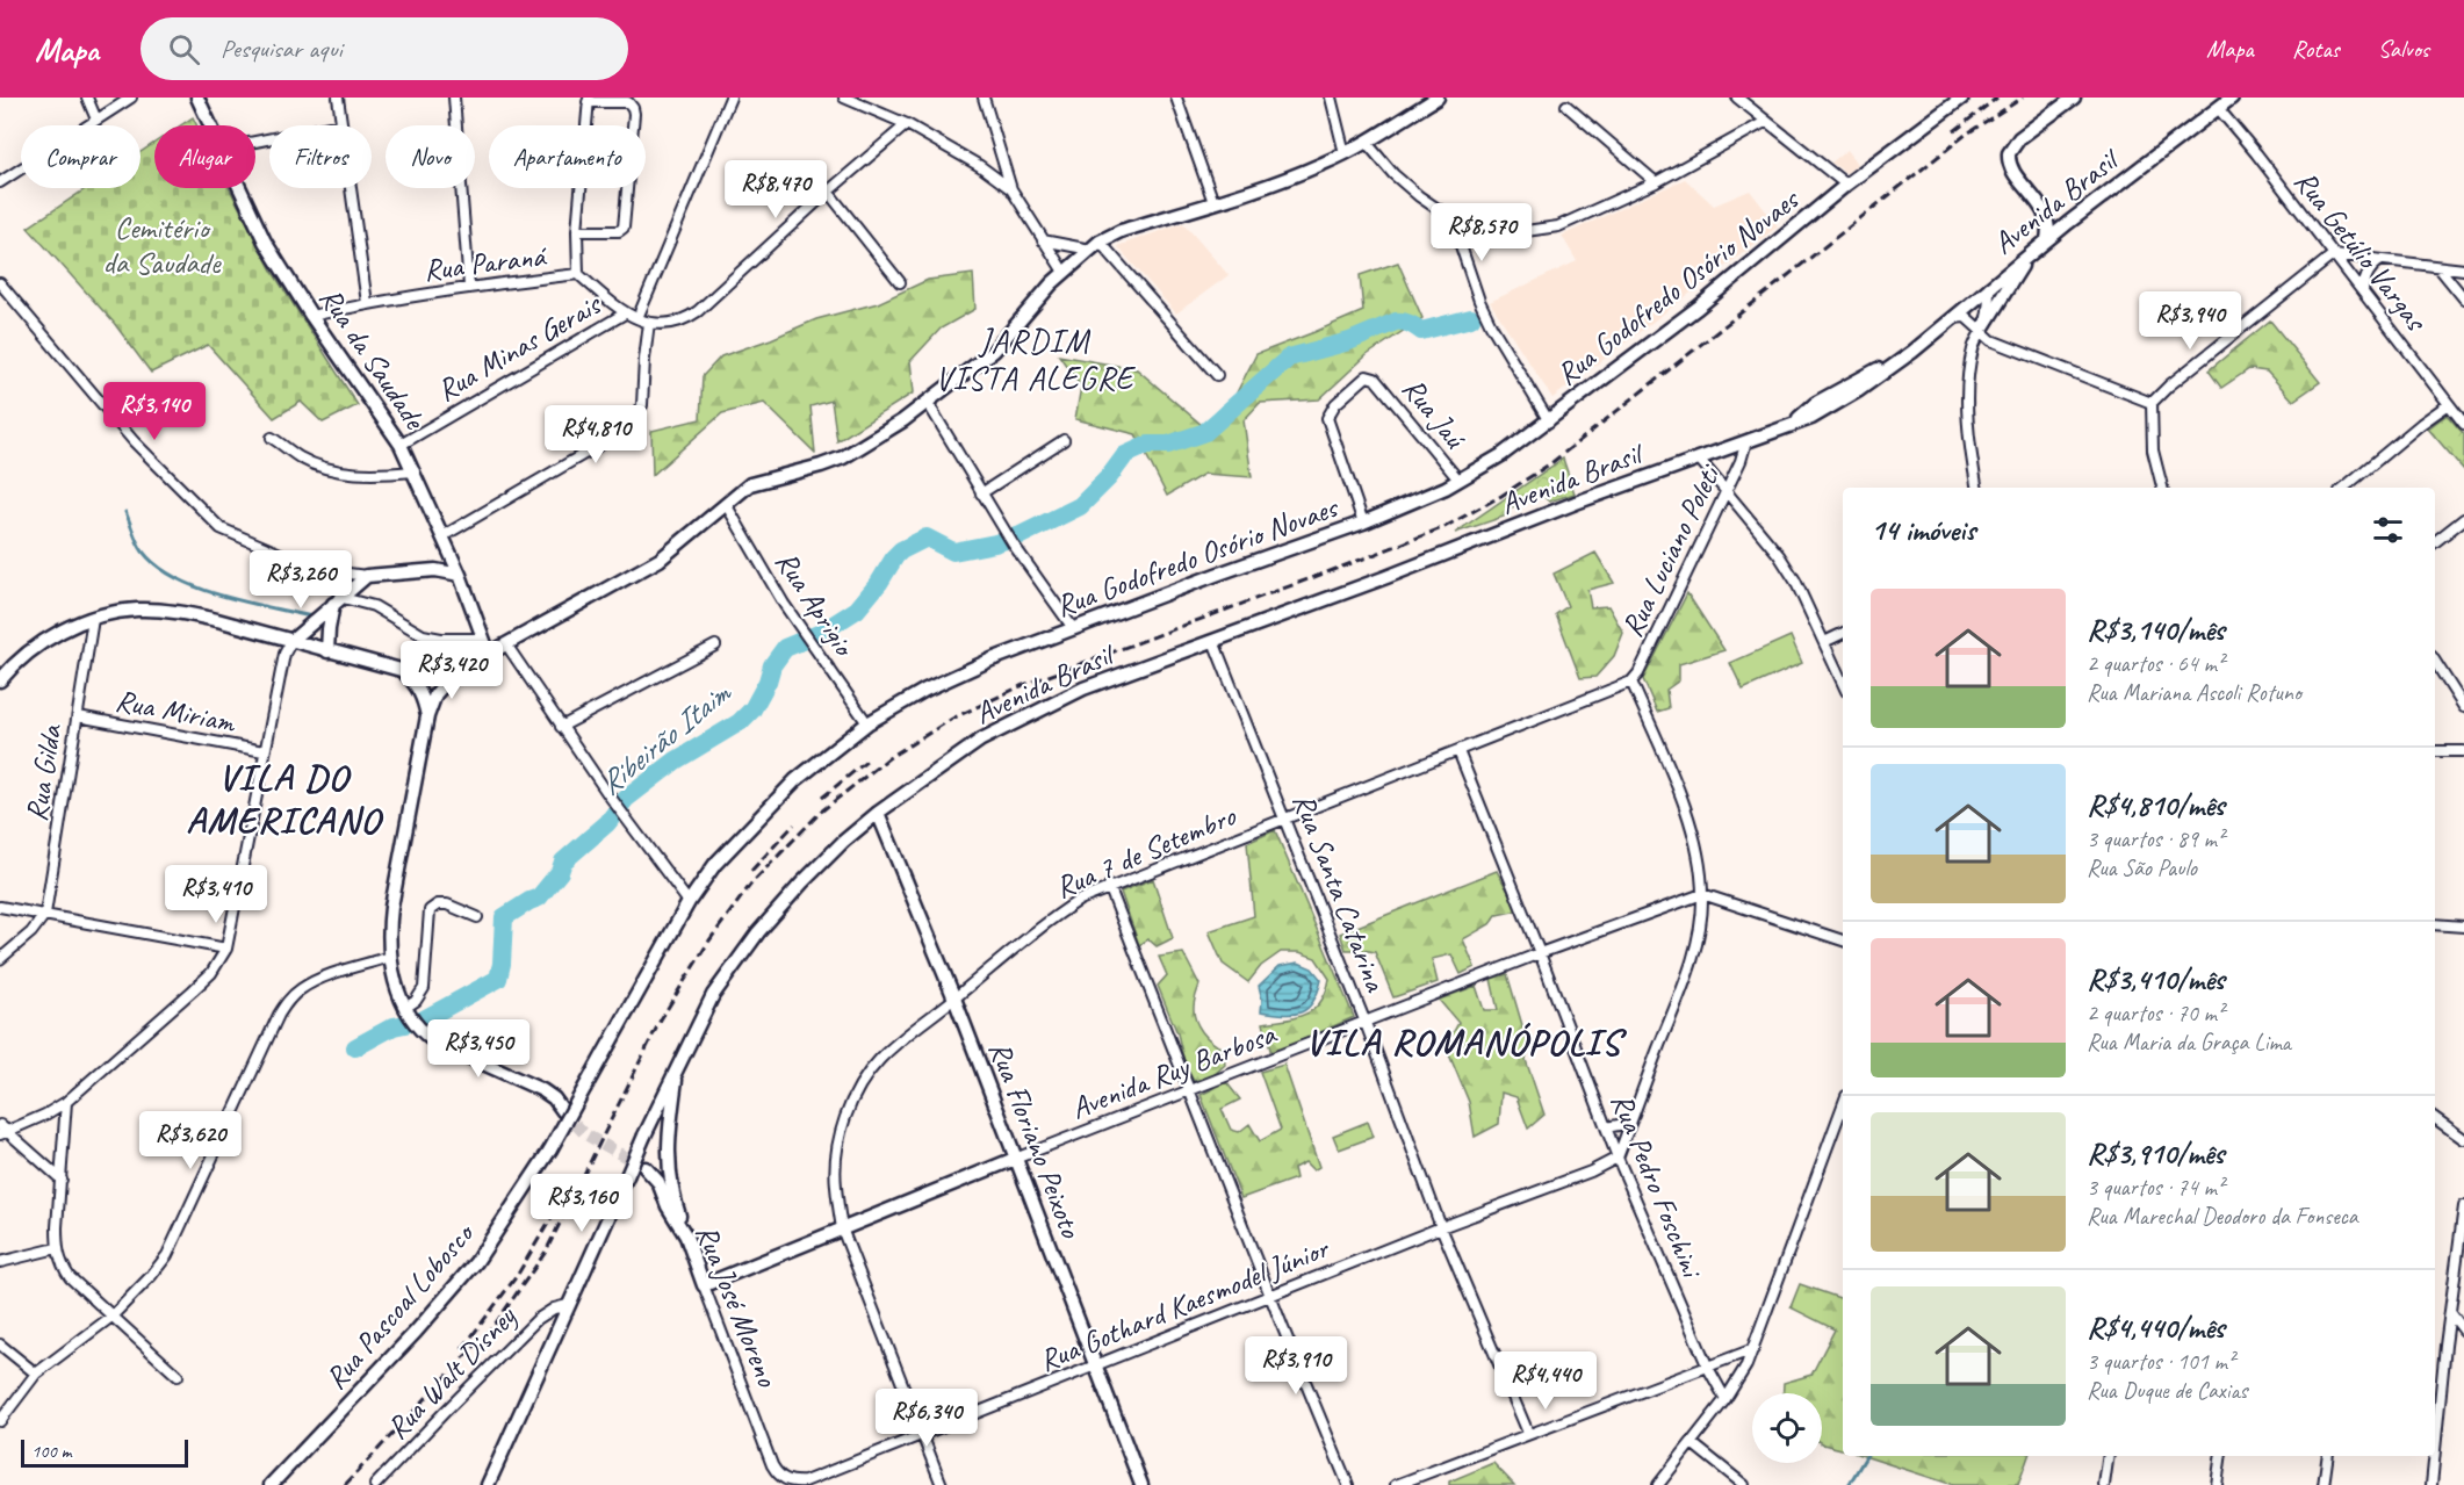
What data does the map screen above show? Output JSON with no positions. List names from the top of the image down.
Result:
{
  "streets": {
    "main road": [
      "Avenida Brasil",
      "Rua Godofredo Osório Novaes",
      "Rua da Saudade",
      "Avenida Ruy Barbosa",
      "Rua Floriano Peixoto",
      "Rua José Moreno",
      "Rua Pascoal Lobosco"
    ],
    "street": [
      "Rua Getúlio Vargas",
      "Rua Paraná",
      "Rua Minas Gerais",
      "Rua Jaú",
      "Rua Luciano Poleti",
      "Rua Aprigio",
      "Rua Miriam",
      "Rua Gilda",
      "Rua 7 de Setembro",
      "Rua Santa Catarina",
      "Rua Pedro Foschini",
      "Rua Gothard Kaesmodel Júnior",
      "Rua Walt Disney"
    ]
  },
  "crossings": [
    ["Avenida Brasil", "Rua Getúlio Vargas"],
    ["Avenida Brasil", "Rua Luciano Poleti"],
    ["Avenida Brasil", "Rua Santa Catarina"],
    ["Avenida Brasil", "Rua Floriano Peixoto"],
    ["Avenida Brasil", "Rua Walt Disney"],
    ["Rua Paraná", "Rua Minas Gerais"],
    ["Rua Paraná", "Rua da Saudade"],
    ["Rua Godofredo Osório Novaes", "Rua Jaú"],
    ["Rua Godofredo Osório Novaes", "Rua Aprigio"],
    ["Rua Godofredo Osório Novaes", "Rua Pascoal Lobosco"],
    ["Rua Minas Gerais", "Rua da Saudade"],
    ["Rua Luciano Poleti", "Rua 7 de Setembro"],
    ["Rua Miriam", "Rua Gilda"],
    ["Rua 7 de Setembro", "Rua Santa Catarina"],
    ["Rua 7 de Setembro", "Avenida Ruy Barbosa"],
    ["Rua 7 de Setembro", "Rua Floriano Peixoto"],
    ["Rua 7 de Setembro", "Rua Pedro Foschini"],
    ["Rua 7 de Setembro", "Rua Gothard Kaesmodel Júnior"],
    ["Rua Santa Catarina", "Avenida Ruy Barbosa"],
    ["Rua Santa Catarina", "Rua Gothard Kaesmodel Júnior"],
    ["Avenida Ruy Barbosa", "Rua Floriano Peixoto"],
    ["Avenida Ruy Barbosa", "Rua Pedro Foschini"],
    ["Avenida Ruy Barbosa", "Rua José Moreno"],
    ["Rua Floriano Peixoto", "Rua Gothard Kaesmodel Júnior"],
    ["Rua Pedro Foschini", "Rua Gothard Kaesmodel Júnior"],
    ["Rua Gothard Kaesmodel Júnior", "Rua José Moreno"]
  ],
  "districts": ["JARDIM VISTA ALEGRE", "VILA DO AMERICANO", "VILA ROMANÓPOLIS"],
  "water": ["Ribeirão Itaim"],
  "parks": ["Cemitério da Saudade"],
  "scale_bar": "100 m",
  "page": {
    "header": "Mapa",
    "search": "Pesquisar aqui",
    "nav": ["Mapa", "Rotas", "Salvos"],
    "chip": [
      "Comprar",
      "Alugar",
      "Filtros",
      "Novo",
      "Apartamento"
    ],
    "price": [
      "R$8,470",
      "R$8,570",
      "R$3,940",
      "R$3,140",
      "R$4,810",
      "R$3,260",
      "R$3,420",
      "R$3,410",
      "R$3,450",
      "R$3,620",
      "R$3,160",
      "R$3,910",
      "R$4,440",
      "R$6,340"
    ],
    "heading": "14 imóveis",
    "list": [
      {
        "name": "R$3,140/mês",
        "note": "2 quartos · 64 m² · Rua Mariana Ascoli Rotuno"
      },
      {
        "name": "R$4,810/mês",
        "note": "3 quartos · 89 m² · Rua São Paulo"
      },
      {
        "name": "R$3,410/mês",
        "note": "2 quartos · 70 m² · Rua Maria da Graça Lima"
      },
      {
        "name": "R$3,910/mês",
        "note": "3 quartos · 74 m² · Rua Marechal Deodoro da Fonseca"
      },
      {
        "name": "R$4,440/mês",
        "note": "3 quartos · 101 m² · Rua Duque de Caxias"
      }
    ],
    "scale": "100 m"
  }
}
